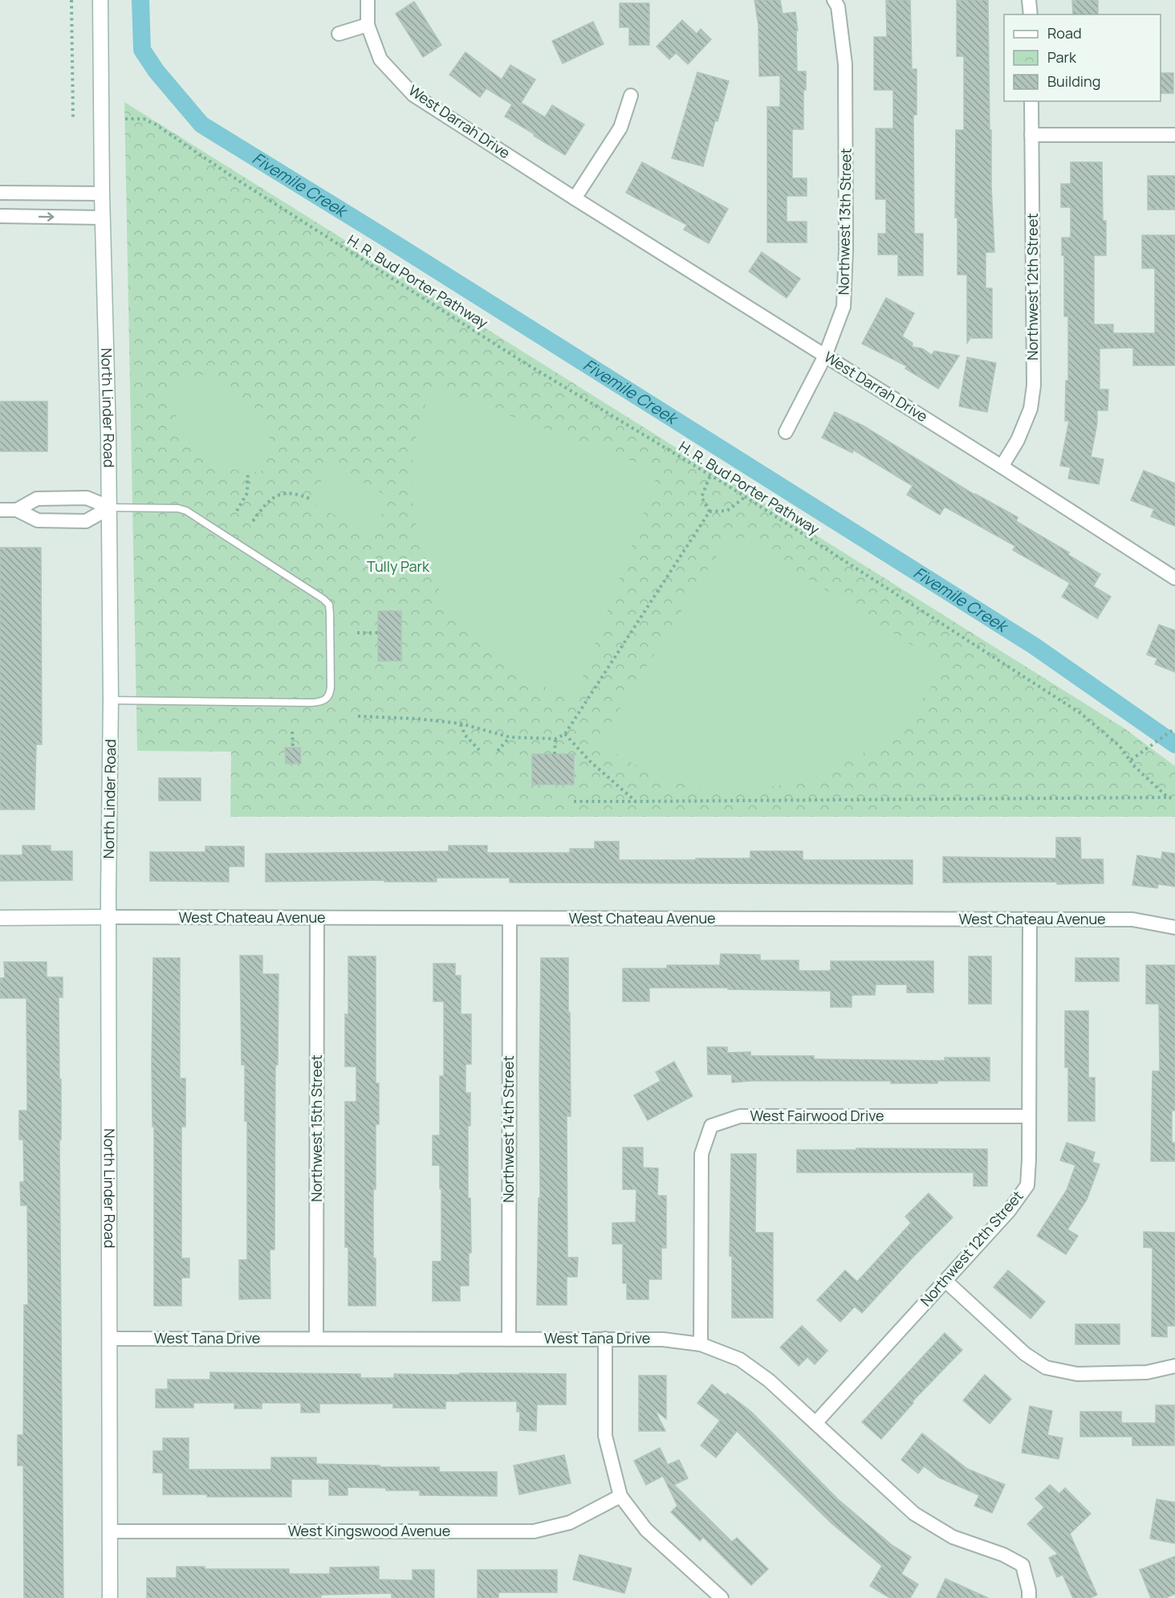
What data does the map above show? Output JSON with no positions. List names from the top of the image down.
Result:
{
  "streets": {
    "main road": ["North Linder Road"],
    "street": [
      "West Darrah Drive",
      "Northwest 13th Street",
      "Northwest 12th Street",
      "West Chateau Avenue",
      "West Fairwood Drive",
      "Northwest 15th Street",
      "Northwest 14th Street",
      "West Tana Drive",
      "West Kingswood Avenue"
    ],
    "path": ["H. R. Bud Porter Pathway"]
  },
  "crossings": [
    ["West Darrah Drive", "Northwest 13th Street"],
    ["West Darrah Drive", "Northwest 12th Street"],
    ["Northwest 12th Street", "West Chateau Avenue"],
    ["Northwest 12th Street", "West Fairwood Drive"],
    ["Northwest 12th Street", "West Tana Drive"],
    ["North Linder Road", "West Chateau Avenue"],
    ["North Linder Road", "West Tana Drive"],
    ["North Linder Road", "West Kingswood Avenue"],
    ["West Chateau Avenue", "Northwest 15th Street"],
    ["West Chateau Avenue", "Northwest 14th Street"],
    ["West Fairwood Drive", "West Tana Drive"],
    ["Northwest 15th Street", "West Tana Drive"],
    ["Northwest 14th Street", "West Tana Drive"]
  ],
  "water": ["Fivemile Creek"],
  "parks": ["Tully Park"],
  "legend": ["Road", "Park", "Building"]
}
